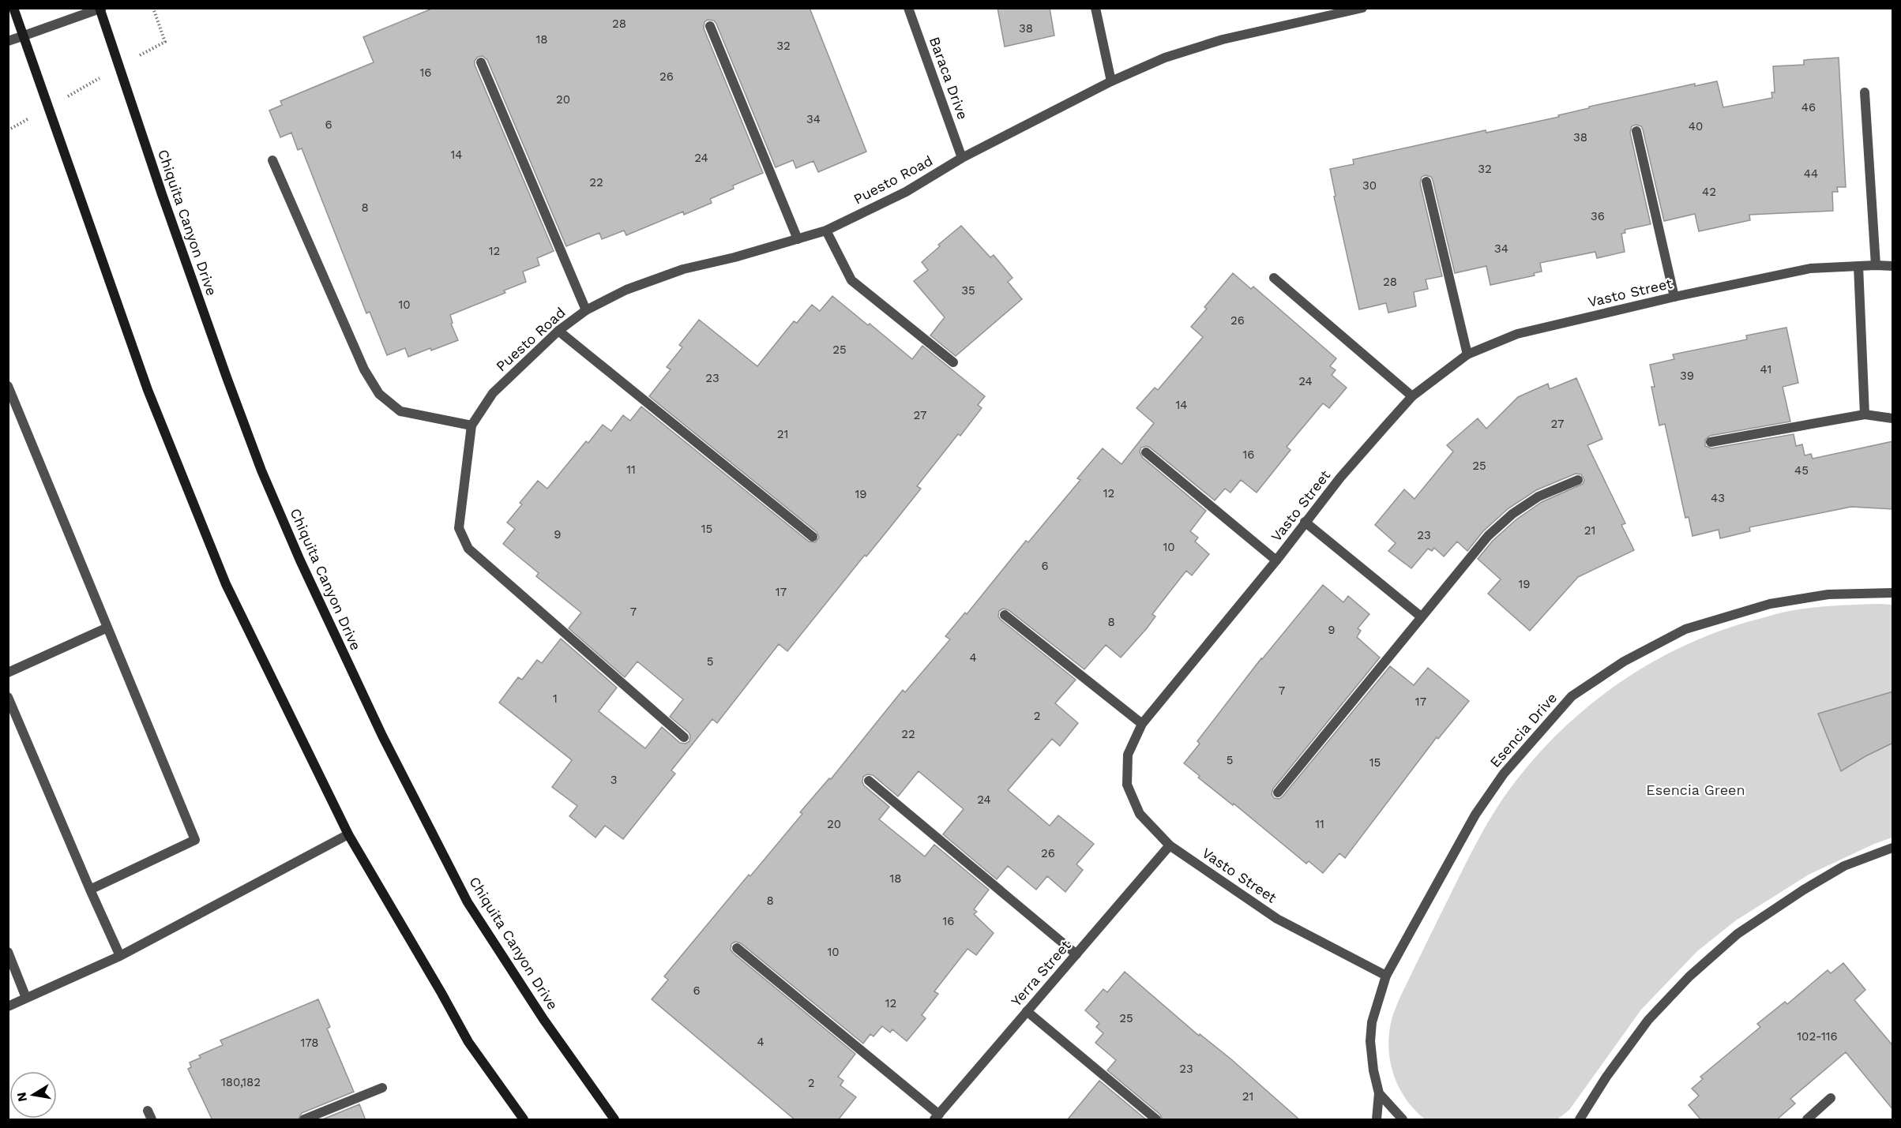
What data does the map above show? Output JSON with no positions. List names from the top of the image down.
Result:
{
  "streets": {
    "main road": ["Chiquita Canyon Drive"],
    "street": [
      "Baraca Drive",
      "Puesto Road",
      "Vasto Street",
      "Esencia Drive",
      "Yerra Street"
    ]
  },
  "crossings": [
    ["Baraca Drive", "Puesto Road"],
    ["Vasto Street", "Esencia Drive"],
    ["Vasto Street", "Yerra Street"]
  ],
  "parks": ["Esencia Green"],
  "house_numbers": [
    "28",
    "38",
    "18",
    "32",
    "16",
    "26",
    "20",
    "46",
    "34",
    "6",
    "40",
    "38",
    "14",
    "24",
    "32",
    "44",
    "22",
    "30",
    "42",
    "8",
    "36",
    "34",
    "12",
    "28",
    "35",
    "10",
    "26",
    "25",
    "41",
    "39",
    "23",
    "24",
    "14",
    "27",
    "27",
    "21",
    "16",
    "25",
    "11",
    "45",
    "12",
    "19",
    "43",
    "15",
    "21",
    "9",
    "23",
    "10",
    "6",
    "19",
    "17",
    "7",
    "8",
    "9",
    "4",
    "5",
    "7",
    "1",
    "17",
    "2",
    "22",
    "5",
    "15",
    "3",
    "24",
    "20",
    "11",
    "26",
    "18",
    "8",
    "16",
    "10",
    "6",
    "12",
    "25",
    "102-116",
    "4",
    "178",
    "23",
    "180,182",
    "2",
    "21"
  ],
  "north": "left"
}
